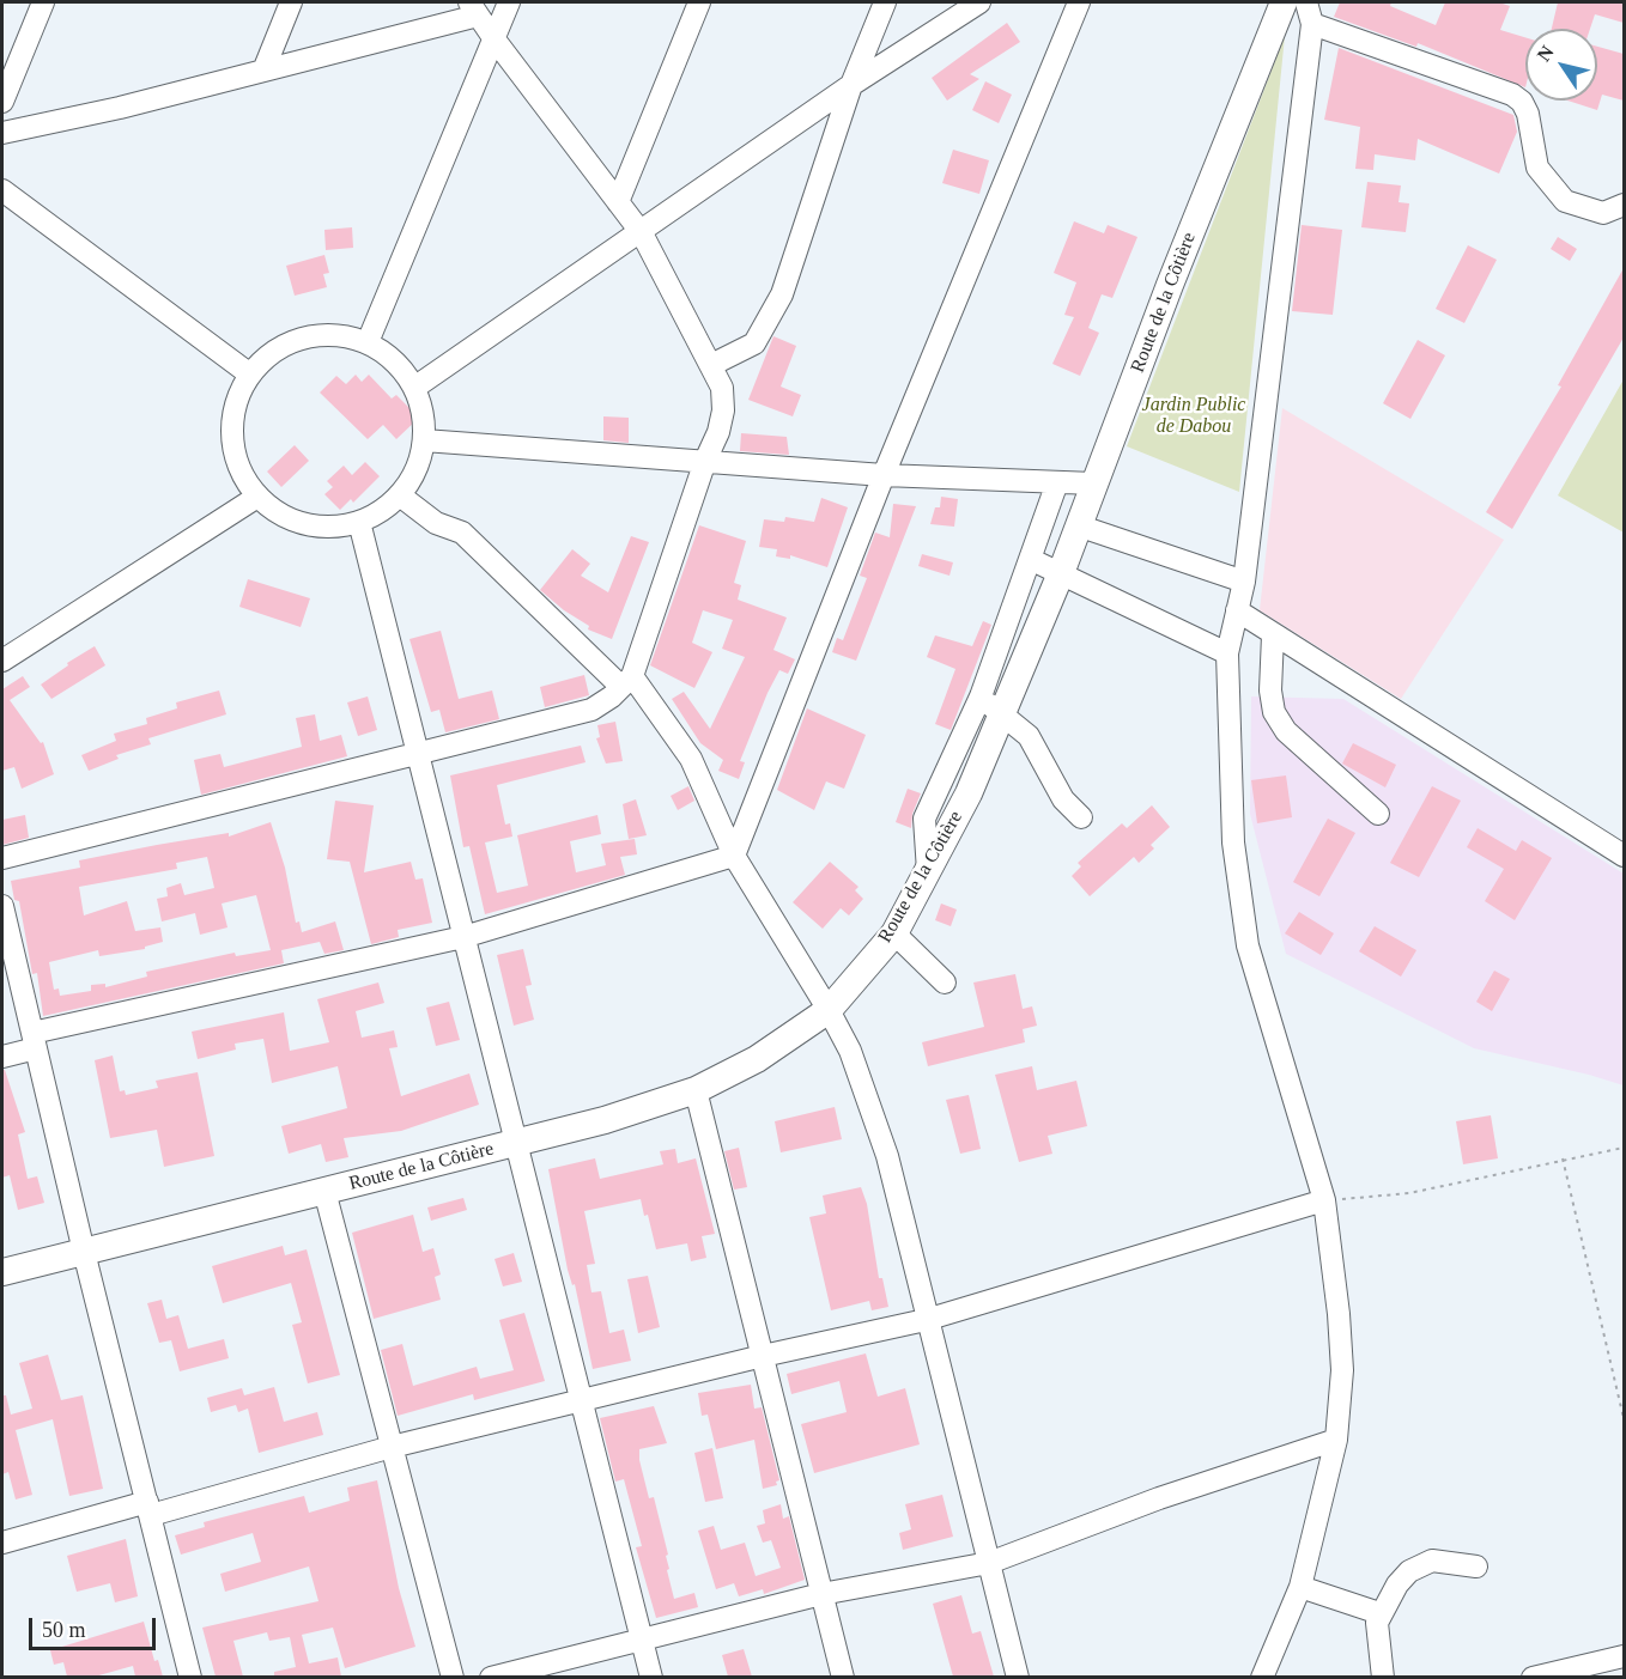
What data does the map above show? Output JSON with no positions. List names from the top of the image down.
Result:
{
  "streets": {
    "main road": ["Route de la Côtière"]
  },
  "parks": ["Jardin Public de Dabou"],
  "scale_bar": "50 m",
  "north": "top left"
}
